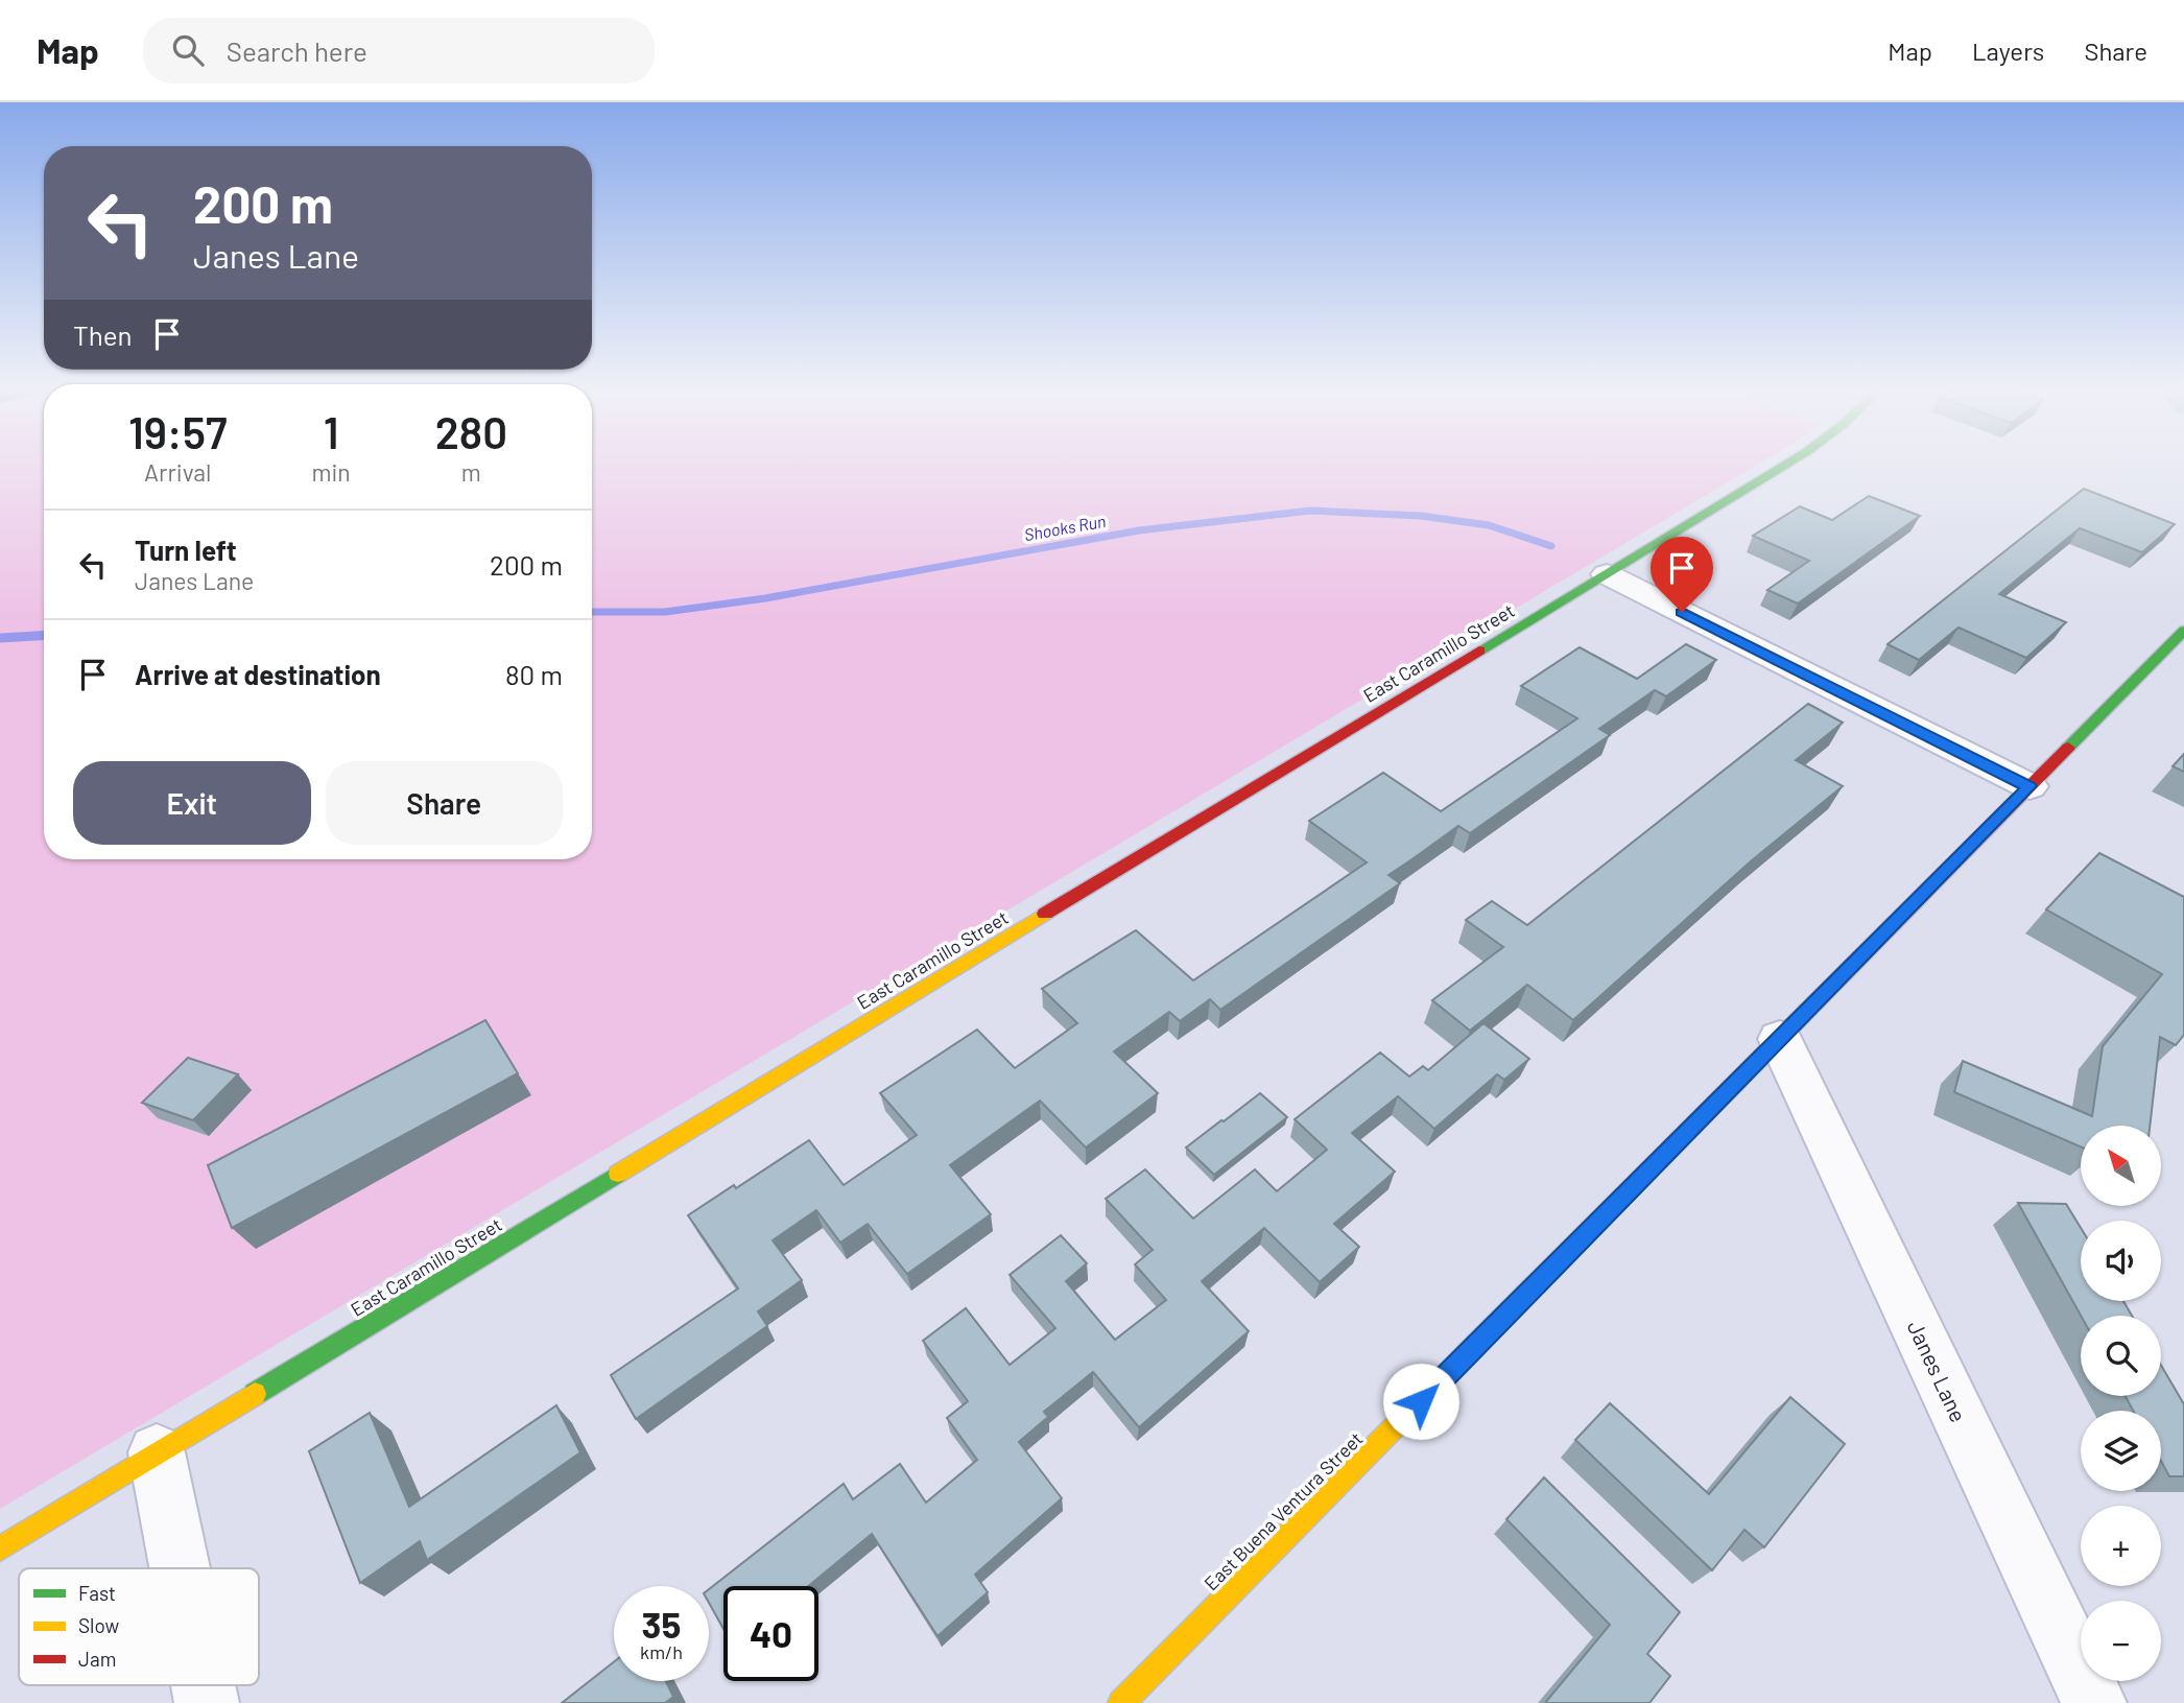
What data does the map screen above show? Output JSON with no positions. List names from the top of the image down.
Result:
{
  "streets": {
    "street": ["East Caramillo Street", "Janes Lane", "East Buena Ventura Street"]
  },
  "crossings": [
    ["Janes Lane", "East Buena Ventura Street"]
  ],
  "water": ["Shooks Run"],
  "legend": ["Fast", "Slow", "Jam"],
  "north": "top left",
  "page": {
    "header": "Map",
    "search": "Search here",
    "nav": ["Map", "Layers", "Share"],
    "turn": ["200 m", "Janes Lane"],
    "then": "Then",
    "eta": [
      "19:57",
      "Arrival",
      "1",
      "min",
      "280",
      "m"
    ],
    "list": [
      {
        "name": "Turn left",
        "note": "Janes Lane",
        "value": "200 m"
      },
      {
        "name": "Arrive at destination",
        "value": "80 m"
      }
    ],
    "buttons": ["Exit", "Share"],
    "map_buttons": ["+", "−"],
    "speed": "35 km/h",
    "limit": "40"
  }
}
